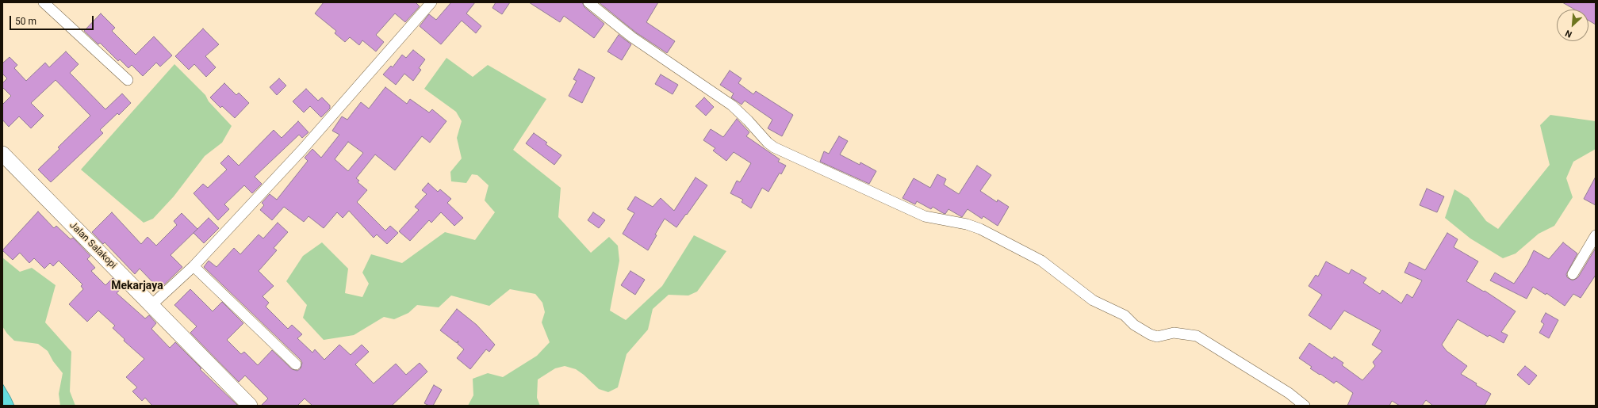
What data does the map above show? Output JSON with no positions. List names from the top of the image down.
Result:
{
  "streets": {
    "street": ["Jalan Salakopi"]
  },
  "districts": ["Mekarjaya"],
  "scale_bar": "50 m",
  "north": "bottom left"
}
